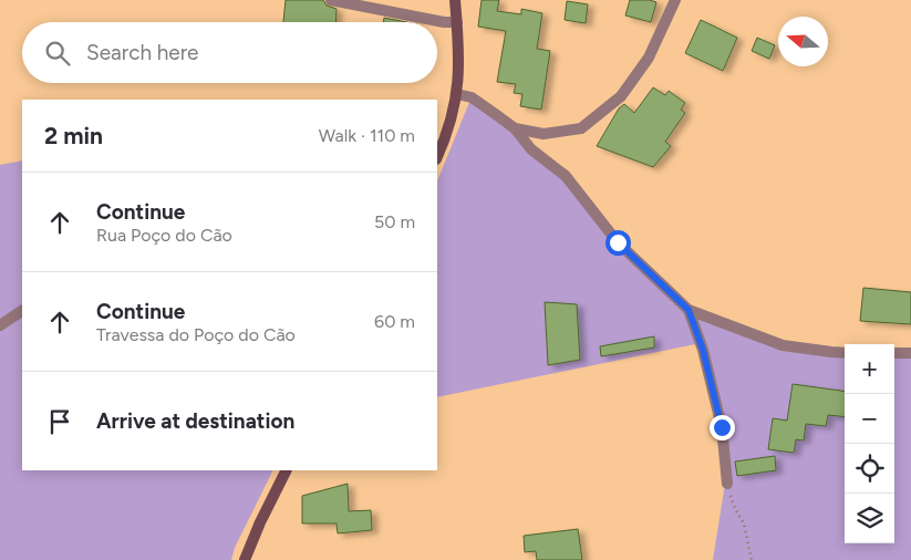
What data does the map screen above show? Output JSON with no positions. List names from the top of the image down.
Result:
{
  "north": "left",
  "page": {
    "search": "Search here",
    "heading": ["2 min", "Walk · 110 m"],
    "list": [
      ["Continue", "Rua Poço do Cão", "50 m"],
      ["Continue", "Travessa do Poço do Cão", "60 m"],
      "Arrive at destination"
    ],
    "map_buttons": ["+", "−"]
  }
}
